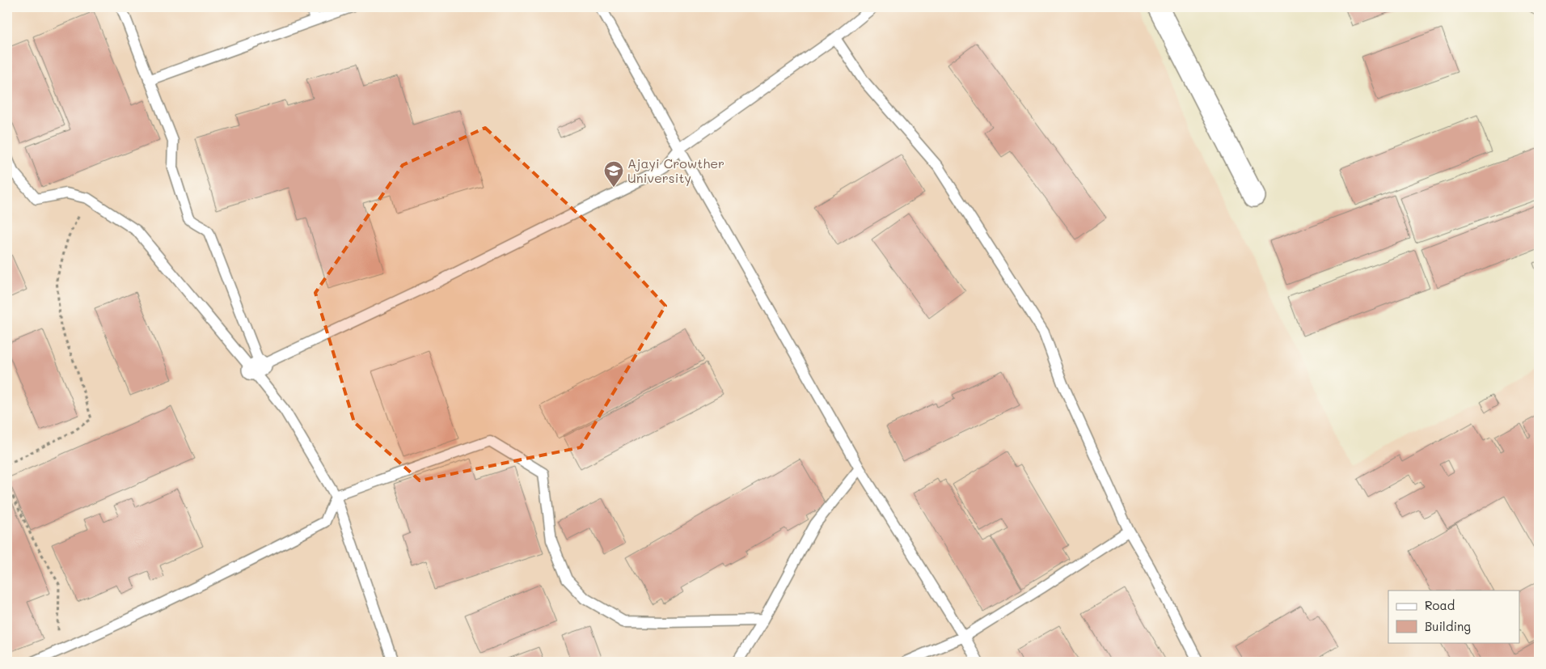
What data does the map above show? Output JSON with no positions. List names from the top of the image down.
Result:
{
  "places": {
    "school or university": ["Ajayi Crowther University"]
  },
  "legend": ["Road", "Building"]
}
